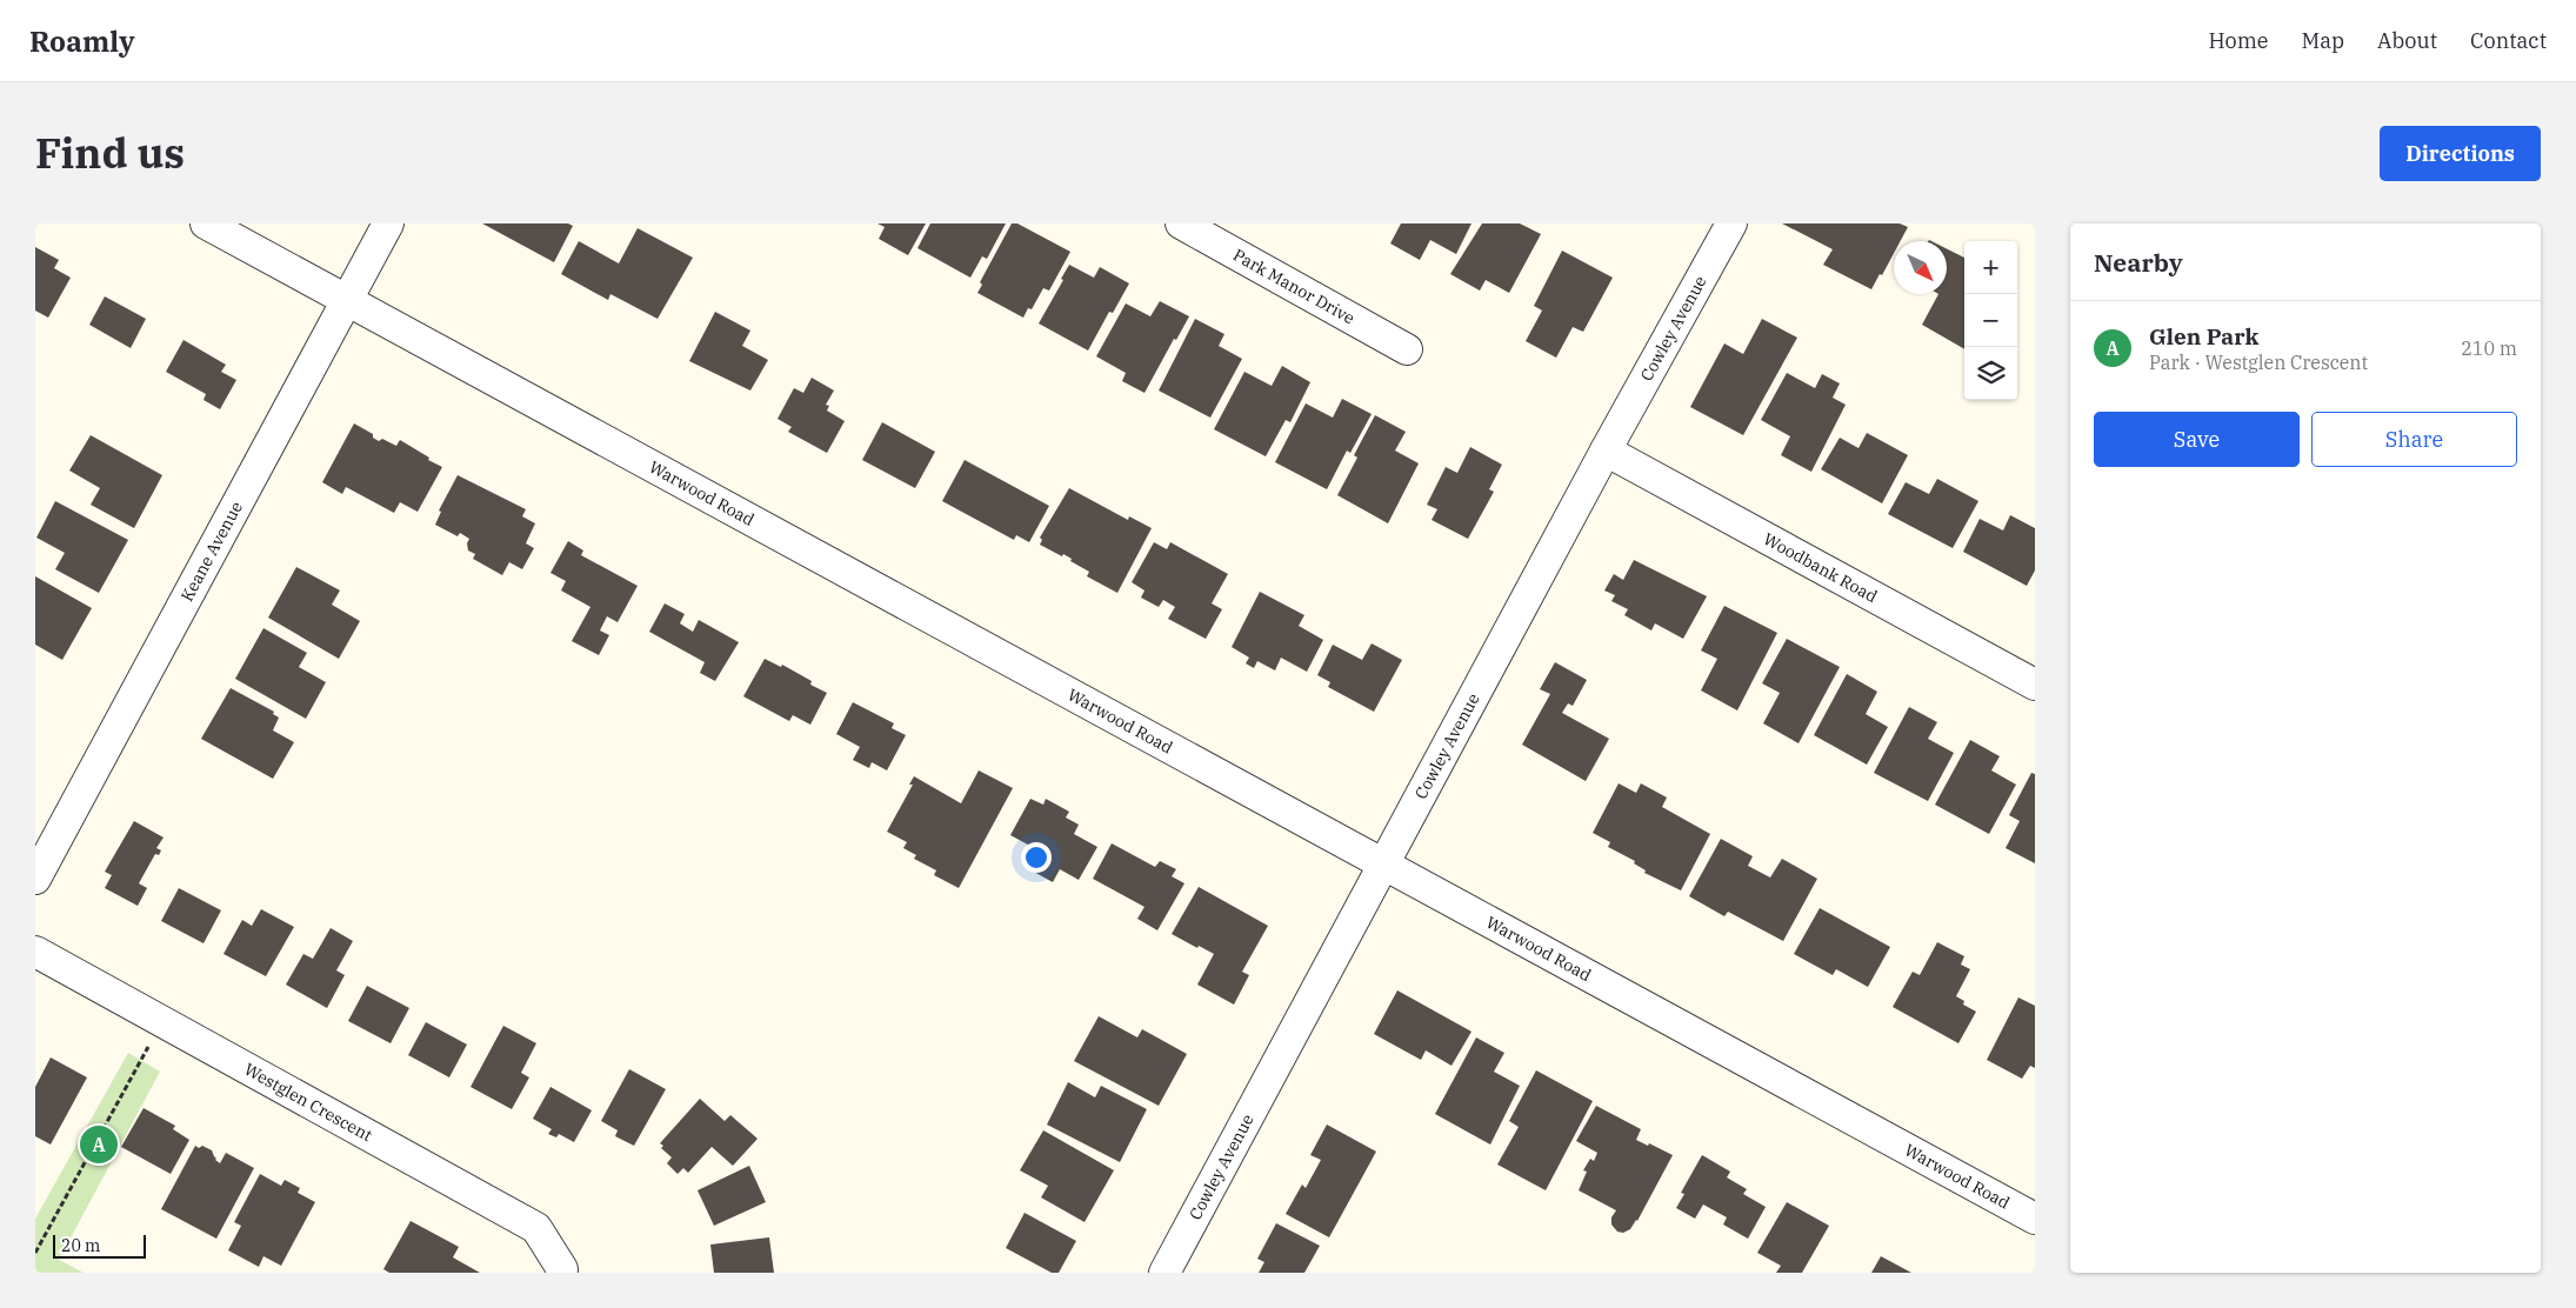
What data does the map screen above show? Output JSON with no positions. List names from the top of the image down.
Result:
{
  "streets": {
    "street": [
      "Park Manor Drive",
      "Cowley Avenue",
      "Warwood Road",
      "Keane Avenue",
      "Woodbank Road",
      "Westglen Crescent"
    ]
  },
  "crossings": [
    ["Cowley Avenue", "Warwood Road"],
    ["Cowley Avenue", "Woodbank Road"],
    ["Warwood Road", "Keane Avenue"]
  ],
  "scale_bar": "20 m",
  "north": "bottom right",
  "page": {
    "header": "Roamly",
    "nav": [
      "Home",
      "Map",
      "About",
      "Contact"
    ],
    "title": "Find us",
    "buttons": [
      "Directions",
      ["Save", "Share"]
    ],
    "heading": "Nearby",
    "map_buttons": ["+", "−"],
    "list": [
      {
        "mark": "A",
        "name": "Glen Park",
        "note": "Park · Westglen Crescent",
        "value": "210 m"
      }
    ],
    "pins": "A",
    "scale": "20 m"
  }
}
